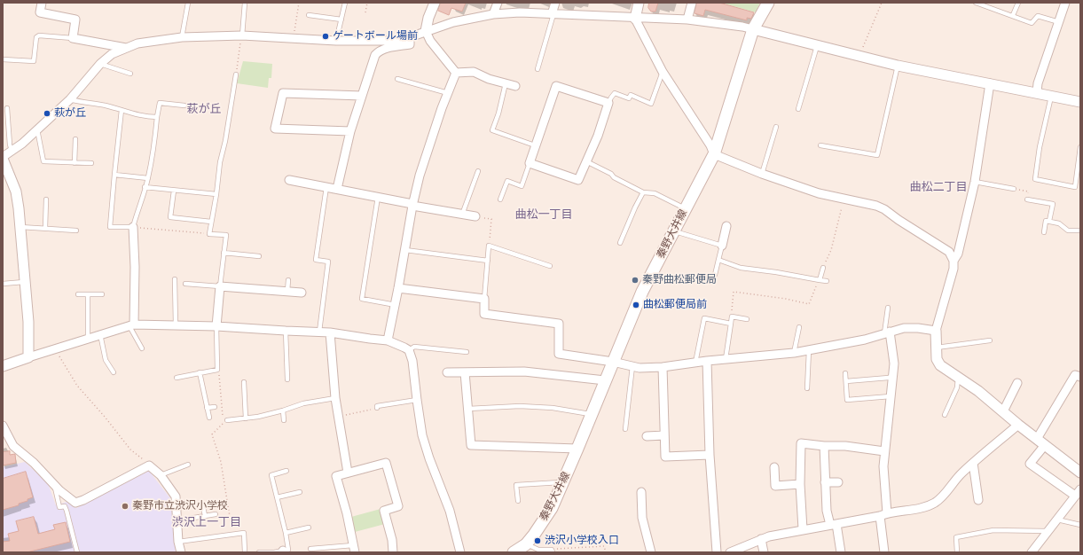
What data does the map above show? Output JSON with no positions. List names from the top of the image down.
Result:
{
  "streets": {
    "main road": ["秦野大井線"]
  },
  "districts": [
    "萩が丘",
    "曲松二丁目",
    "曲松一丁目",
    "渋沢上一丁目"
  ],
  "places": [
    "ゲートボール場前",
    "萩が丘",
    "秦野曲松郵便局",
    "曲松郵便局前",
    "秦野市立渋沢小学校",
    "渋沢小学校入口"
  ]
}
